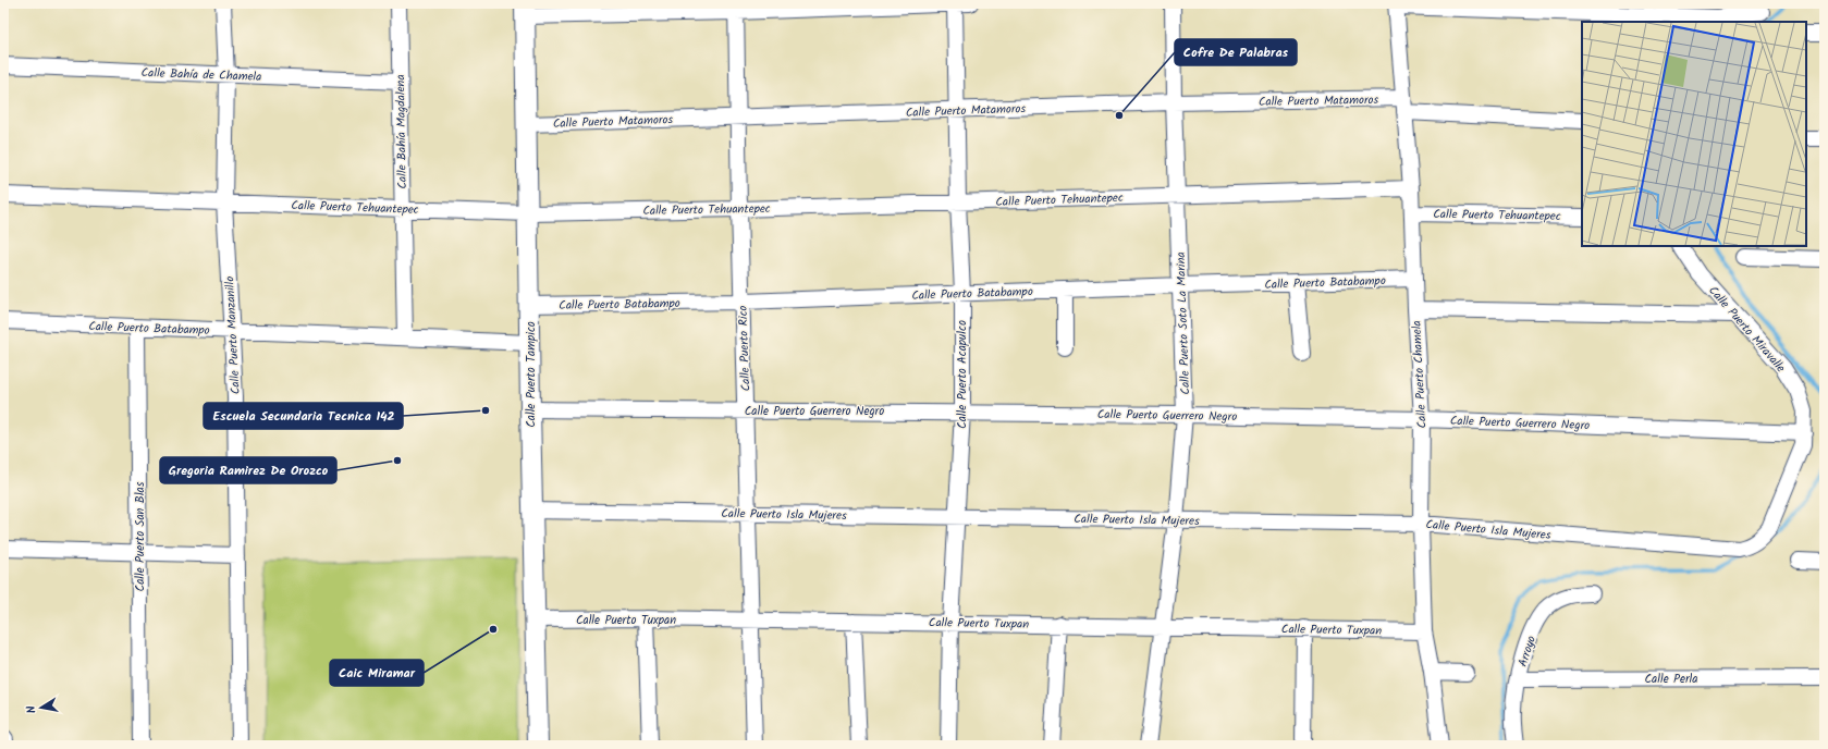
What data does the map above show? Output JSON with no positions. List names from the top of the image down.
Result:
{
  "streets": {
    "street": [
      "Calle Bahía de Chamela",
      "Calle Puerto Matamoros",
      "Calle Bahía Magdalena",
      "Calle Puerto Tehuantepec",
      "Calle Puerto Batabampo",
      "Calle Puerto Soto La Marina",
      "Calle Puerto Miravalle",
      "Calle Puerto Manzanillo",
      "Calle Puerto Rico",
      "Calle Puerto Tampico",
      "Calle Puerto Acapulco",
      "Calle Puerto Chamela",
      "Calle Puerto Guerrero Negro",
      "Calle Puerto Isla Mujeres",
      "Calle Puerto San Blas",
      "Calle Puerto Tuxpan",
      "Arroyo",
      "Calle Perla"
    ]
  },
  "crossings": [
    ["Calle Bahía de Chamela", "Calle Bahía Magdalena"],
    ["Calle Bahía de Chamela", "Calle Puerto Manzanillo"],
    ["Calle Puerto Matamoros", "Calle Puerto Soto La Marina"],
    ["Calle Puerto Matamoros", "Calle Puerto Rico"],
    ["Calle Puerto Matamoros", "Calle Puerto Tampico"],
    ["Calle Puerto Matamoros", "Calle Puerto Acapulco"],
    ["Calle Puerto Matamoros", "Calle Puerto Chamela"],
    ["Calle Bahía Magdalena", "Calle Puerto Tehuantepec"],
    ["Calle Bahía Magdalena", "Calle Puerto Batabampo"],
    ["Calle Puerto Tehuantepec", "Calle Puerto Soto La Marina"],
    ["Calle Puerto Tehuantepec", "Calle Puerto Manzanillo"],
    ["Calle Puerto Tehuantepec", "Calle Puerto Rico"],
    ["Calle Puerto Tehuantepec", "Calle Puerto Tampico"],
    ["Calle Puerto Tehuantepec", "Calle Puerto Acapulco"],
    ["Calle Puerto Tehuantepec", "Calle Puerto Chamela"],
    ["Calle Puerto Batabampo", "Calle Puerto Soto La Marina"],
    ["Calle Puerto Batabampo", "Calle Puerto Manzanillo"],
    ["Calle Puerto Batabampo", "Calle Puerto Rico"],
    ["Calle Puerto Batabampo", "Calle Puerto Tampico"],
    ["Calle Puerto Batabampo", "Calle Puerto Acapulco"],
    ["Calle Puerto Batabampo", "Calle Puerto Chamela"],
    ["Calle Puerto Batabampo", "Calle Puerto San Blas"],
    ["Calle Puerto Soto La Marina", "Calle Puerto Guerrero Negro"],
    ["Calle Puerto Soto La Marina", "Calle Puerto Isla Mujeres"],
    ["Calle Puerto Soto La Marina", "Calle Puerto Tuxpan"],
    ["Calle Puerto Miravalle", "Calle Puerto Guerrero Negro"],
    ["Calle Puerto Miravalle", "Calle Puerto Isla Mujeres"],
    ["Calle Puerto Rico", "Calle Puerto Guerrero Negro"],
    ["Calle Puerto Rico", "Calle Puerto Isla Mujeres"],
    ["Calle Puerto Rico", "Calle Puerto Tuxpan"],
    ["Calle Puerto Tampico", "Calle Puerto Guerrero Negro"],
    ["Calle Puerto Tampico", "Calle Puerto Isla Mujeres"],
    ["Calle Puerto Tampico", "Calle Puerto Tuxpan"],
    ["Calle Puerto Acapulco", "Calle Puerto Guerrero Negro"],
    ["Calle Puerto Acapulco", "Calle Puerto Isla Mujeres"],
    ["Calle Puerto Acapulco", "Calle Puerto Tuxpan"],
    ["Calle Puerto Chamela", "Calle Puerto Guerrero Negro"],
    ["Calle Puerto Chamela", "Calle Puerto Isla Mujeres"],
    ["Calle Puerto Chamela", "Calle Puerto Tuxpan"],
    ["Arroyo", "Calle Perla"]
  ],
  "places": [
    "Cofre De Palabras",
    "Escuela Secundaria Tecnica 142",
    "Gregoria Ramirez De Orozco",
    "Caic Miramar"
  ],
  "north": "left"
}
